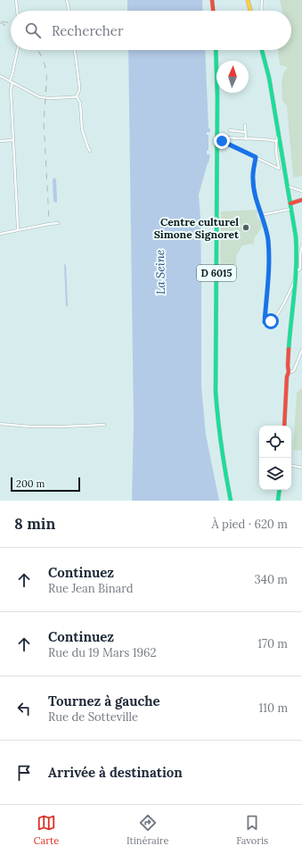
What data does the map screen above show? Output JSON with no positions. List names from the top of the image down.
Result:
{
  "streets": {
    "main road": ["D 6015"]
  },
  "water": ["La Seine"],
  "places": ["Centre culturel Simone Signoret"],
  "scale_bar": "200 m",
  "north": "top",
  "page": {
    "search": "Rechercher",
    "scale": "200 m",
    "heading": ["8 min", "À pied · 620 m"],
    "list": [
      ["Continuez", "Rue Jean Binard", "340 m"],
      ["Continuez", "Rue du 19 Mars 1962", "170 m"],
      ["Tournez à gauche", "Rue de Sotteville", "110 m"],
      "Arrivée à destination"
    ],
    "nav": ["Carte", "Itinéraire", "Favoris"]
  }
}
